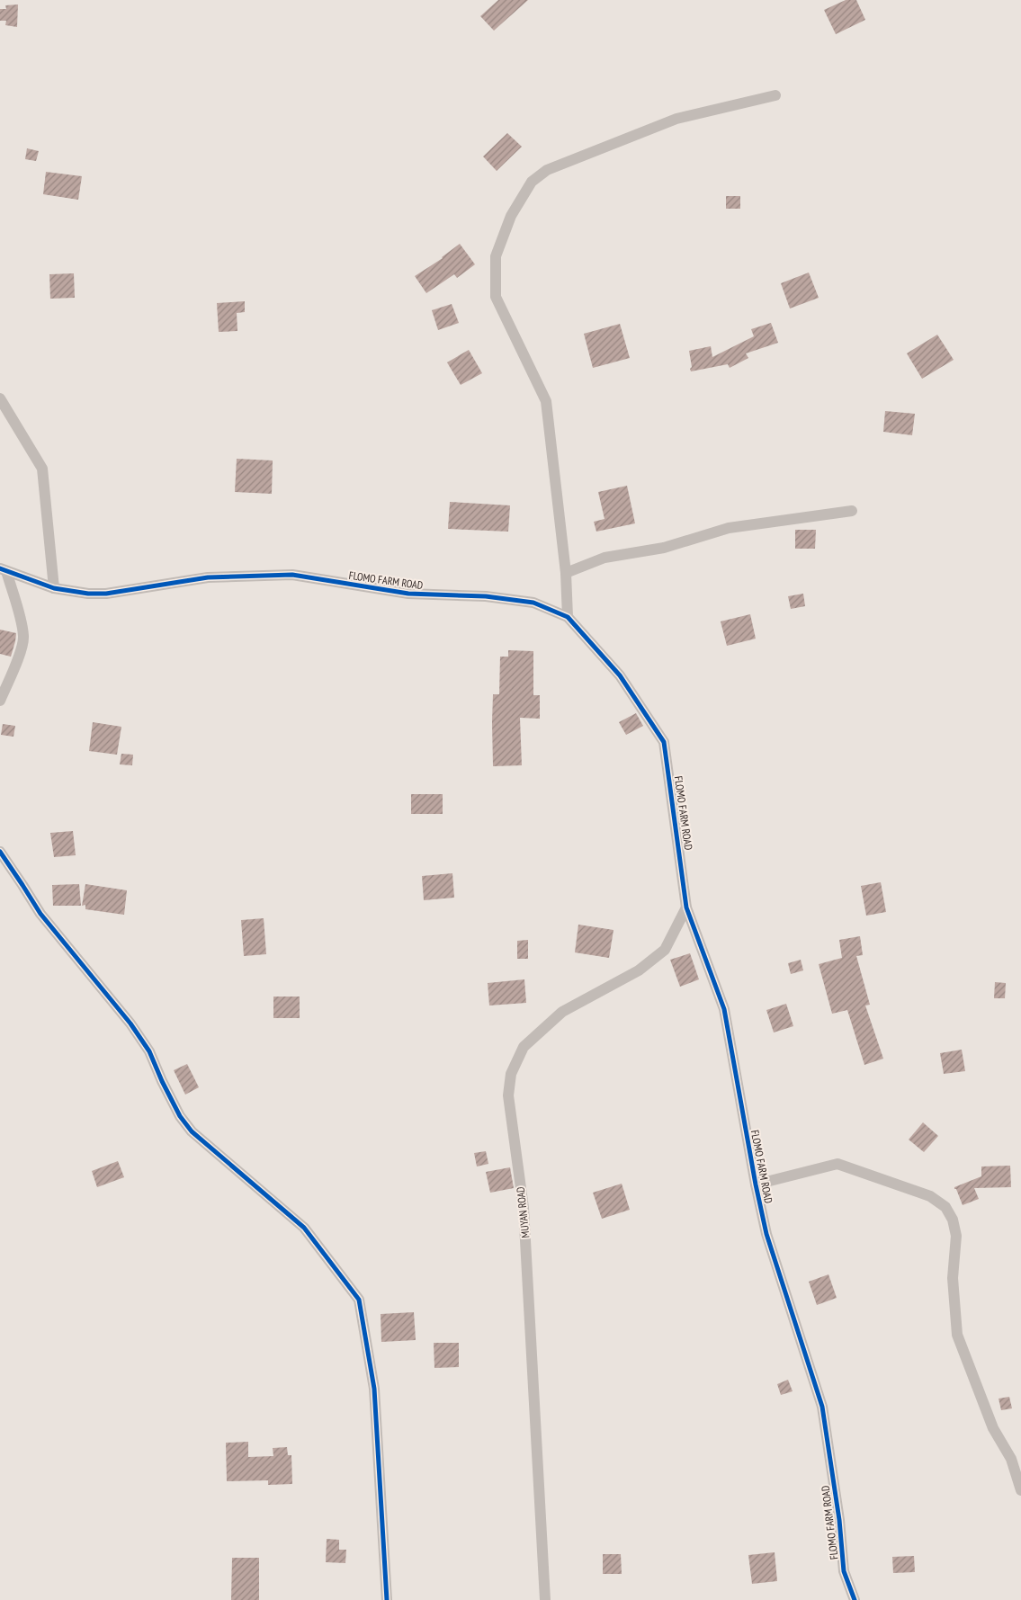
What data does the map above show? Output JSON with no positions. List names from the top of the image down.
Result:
{
  "streets": {
    "street": ["FLOMO FARM ROAD", "MUYAN ROAD"]
  },
  "crossings": [
    ["FLOMO FARM ROAD", "MUYAN ROAD"]
  ]
}
